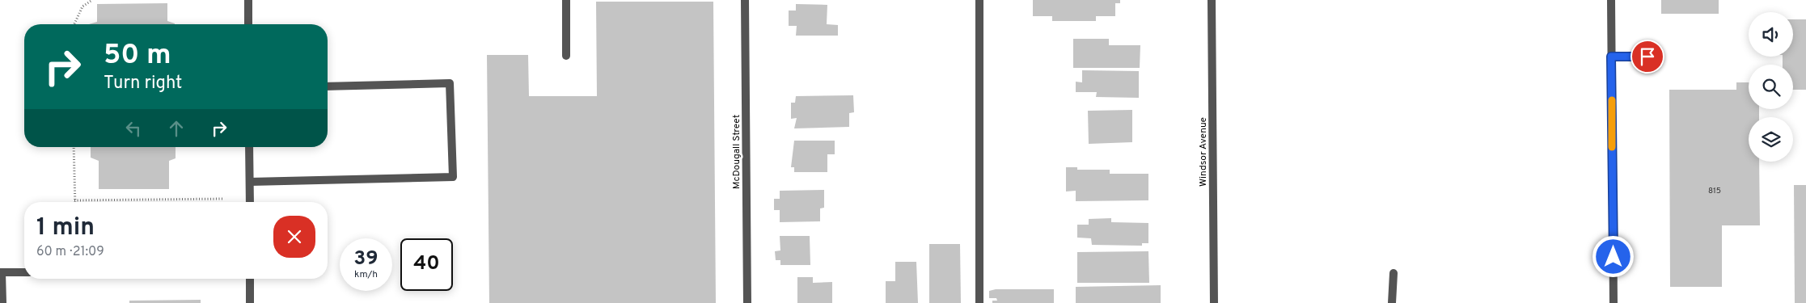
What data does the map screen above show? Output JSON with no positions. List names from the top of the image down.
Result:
{
  "streets": {
    "street": ["McDougall Street", "Windsor Avenue"]
  },
  "house_numbers": ["815"],
  "page": {
    "turn": ["50 m", "Turn right"],
    "heading": ["1 min", "60 m · 21:09"],
    "speed": "39 km/h",
    "limit": "40"
  }
}
